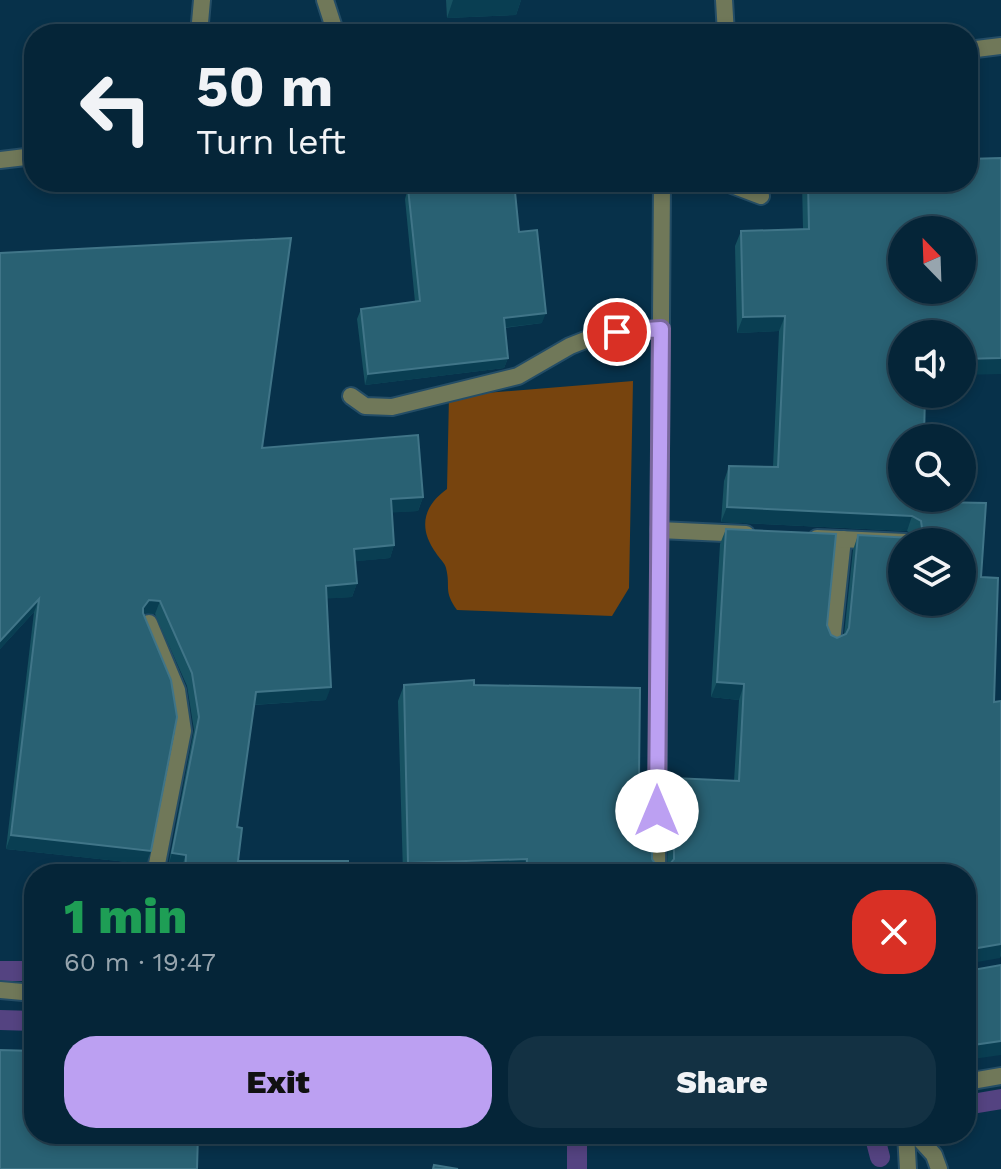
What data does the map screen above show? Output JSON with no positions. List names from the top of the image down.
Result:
{
  "north": "top left",
  "page": {
    "turn": ["50 m", "Turn left"],
    "heading": ["1 min", "60 m · 19:47"],
    "buttons": ["Exit", "Share"]
  }
}
